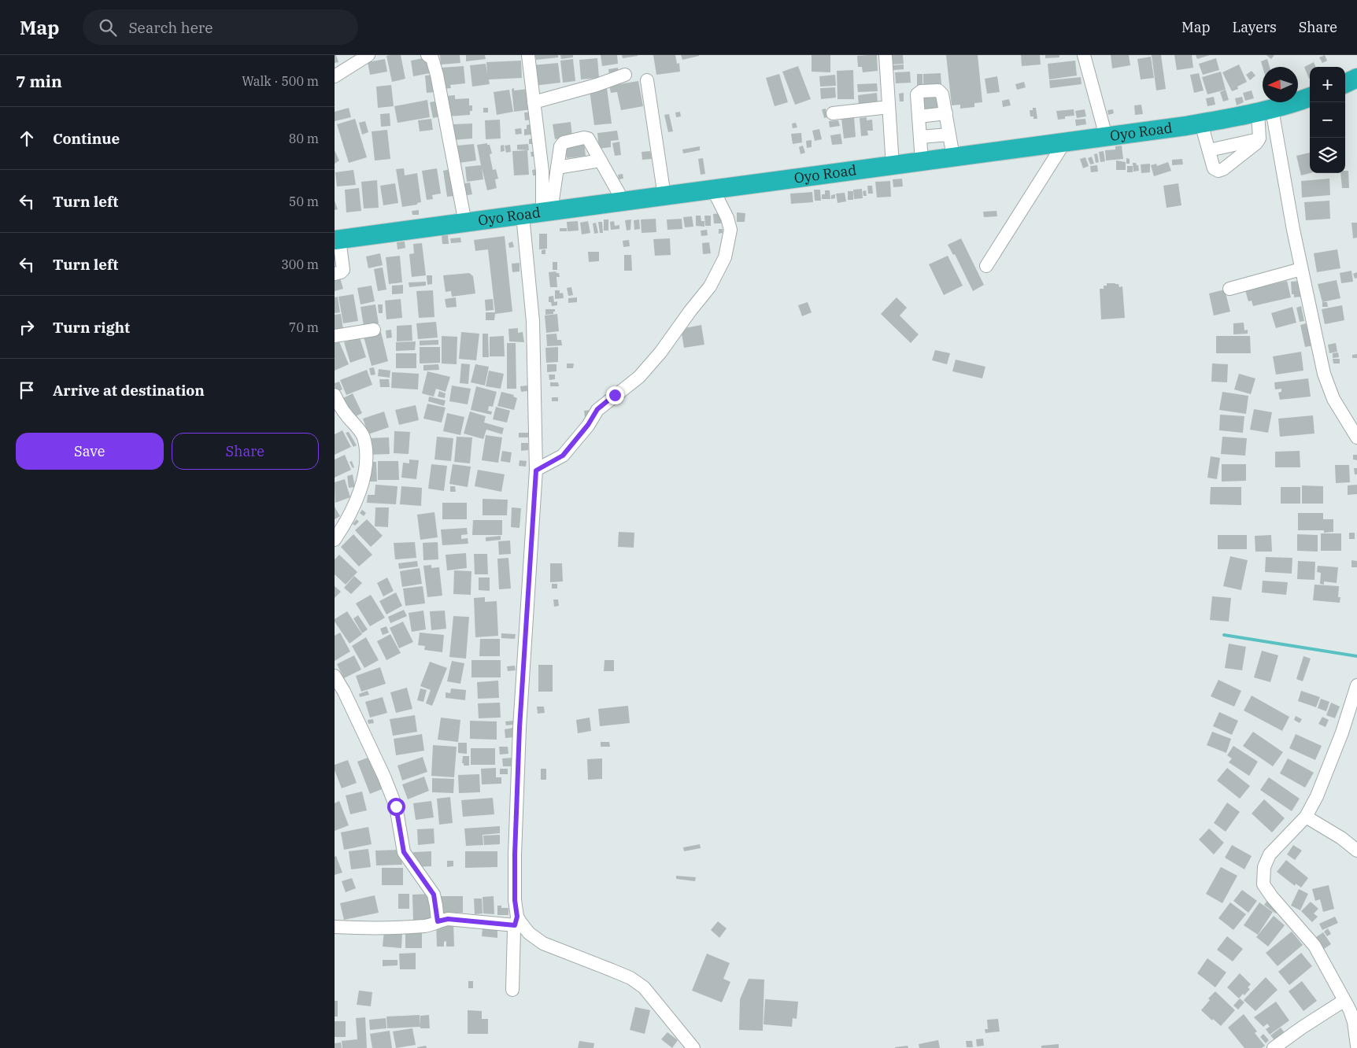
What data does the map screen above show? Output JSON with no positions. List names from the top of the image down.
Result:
{
  "streets": {
    "highway": ["Oyo Road"]
  },
  "north": "left",
  "page": {
    "header": "Map",
    "search": "Search here",
    "nav": ["Map", "Layers", "Share"],
    "heading": ["7 min", "Walk · 500 m"],
    "map_buttons": ["+", "−"],
    "list": [
      ["Continue", "80 m"],
      ["Turn left", "50 m"],
      ["Turn left", "300 m"],
      ["Turn right", "70 m"],
      "Arrive at destination"
    ],
    "buttons": ["Save", "Share"]
  }
}
